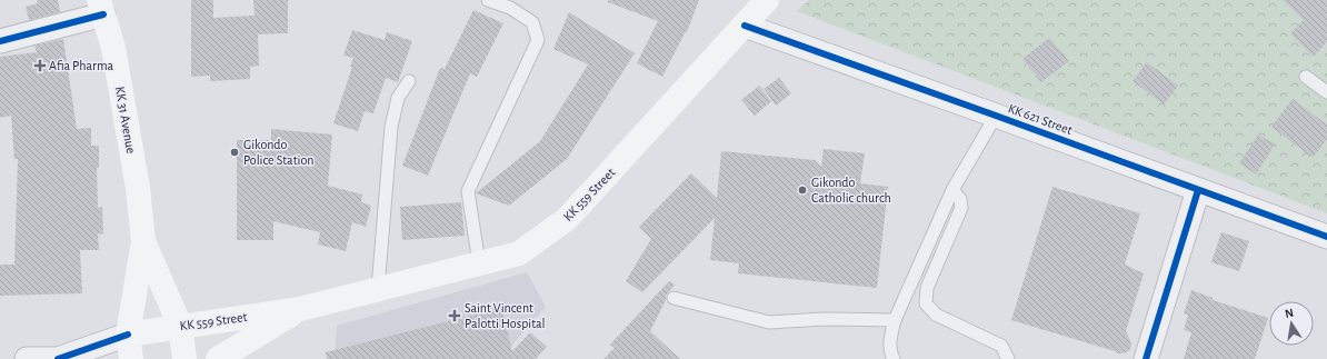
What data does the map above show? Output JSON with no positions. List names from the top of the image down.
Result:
{
  "streets": {
    "main road": ["KK 31 Avenue", "KK 559 Street"],
    "street": ["KK 621 Street"]
  },
  "crossings": [
    ["KK 621 Street", "KK 559 Street"],
    ["KK 31 Avenue", "KK 559 Street"]
  ],
  "places": {
    "health": ["Afia Pharma", "Saint Vincent Palotti Hospital"],
    "other": ["Gikondo Police Station", "Gikondo Catholic church"]
  },
  "north": "top"
}
